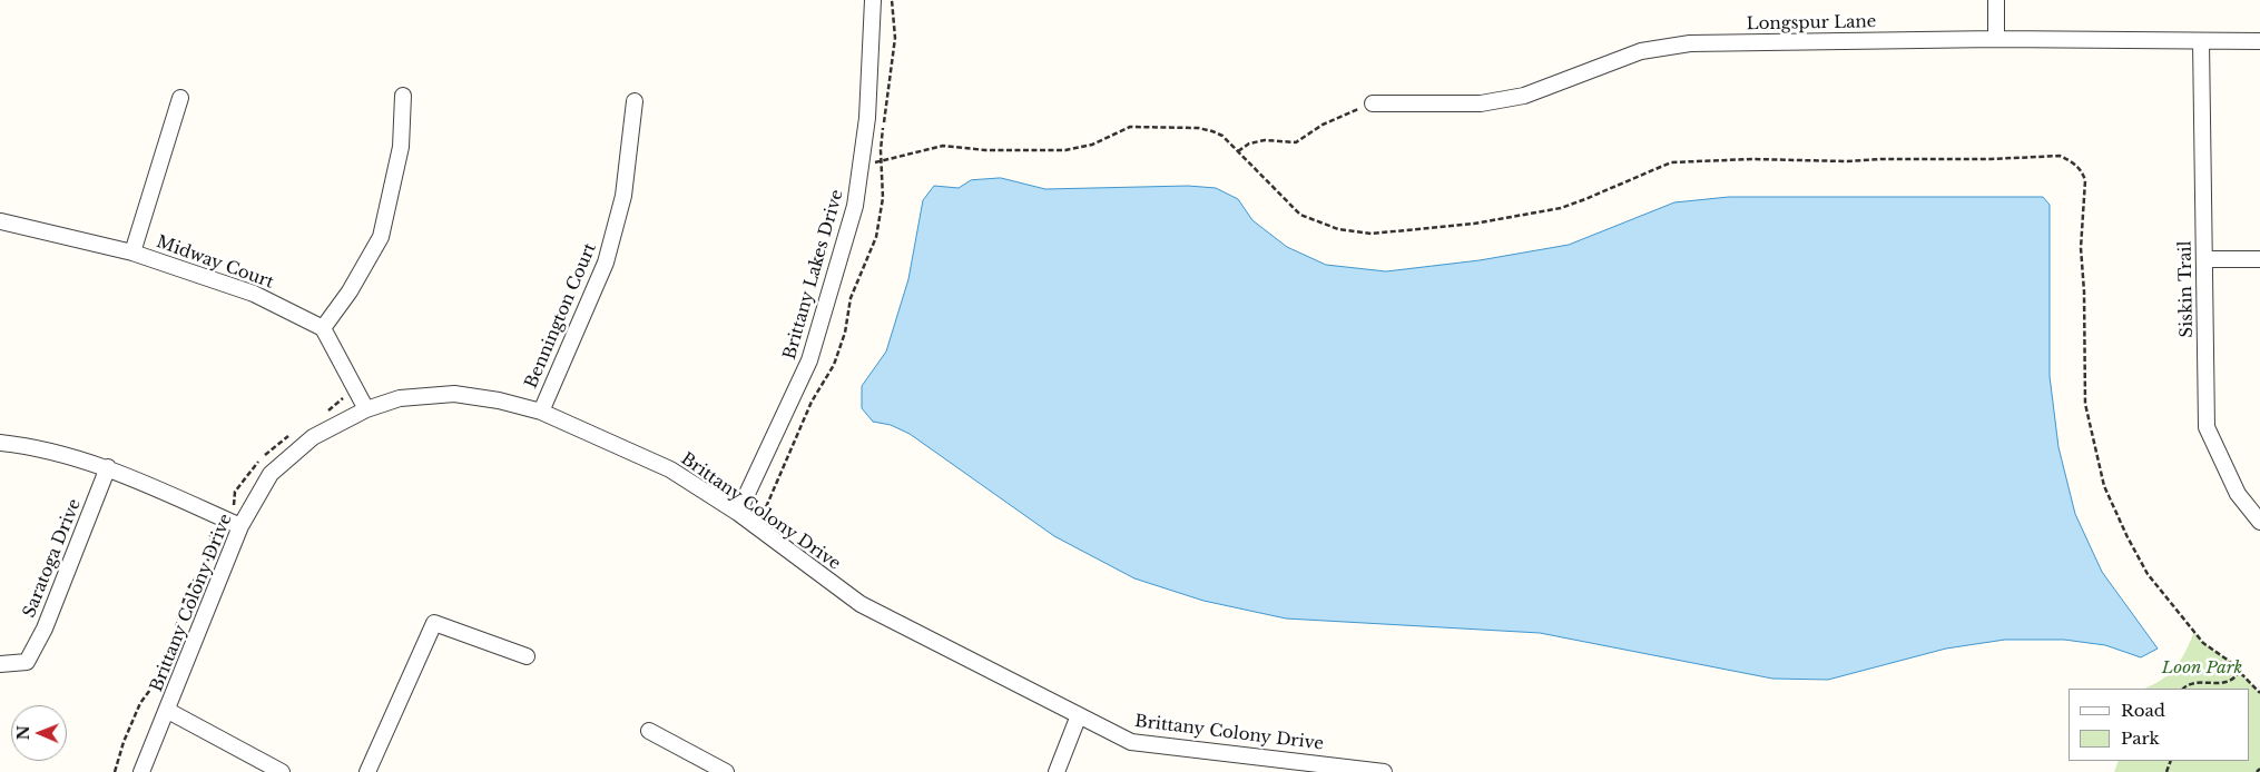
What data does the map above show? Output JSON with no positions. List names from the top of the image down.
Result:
{
  "streets": {
    "street": [
      "Longspur Lane",
      "Midway Court",
      "Brittany Lakes Drive",
      "Siskin Trail",
      "Bennington Court",
      "Brittany Colony Drive",
      "Saratoga Drive"
    ]
  },
  "crossings": [
    ["Longspur Lane", "Siskin Trail"],
    ["Brittany Lakes Drive", "Brittany Colony Drive"],
    ["Bennington Court", "Brittany Colony Drive"]
  ],
  "parks": ["Loon Park"],
  "legend": ["Road", "Park"],
  "north": "left"
}
